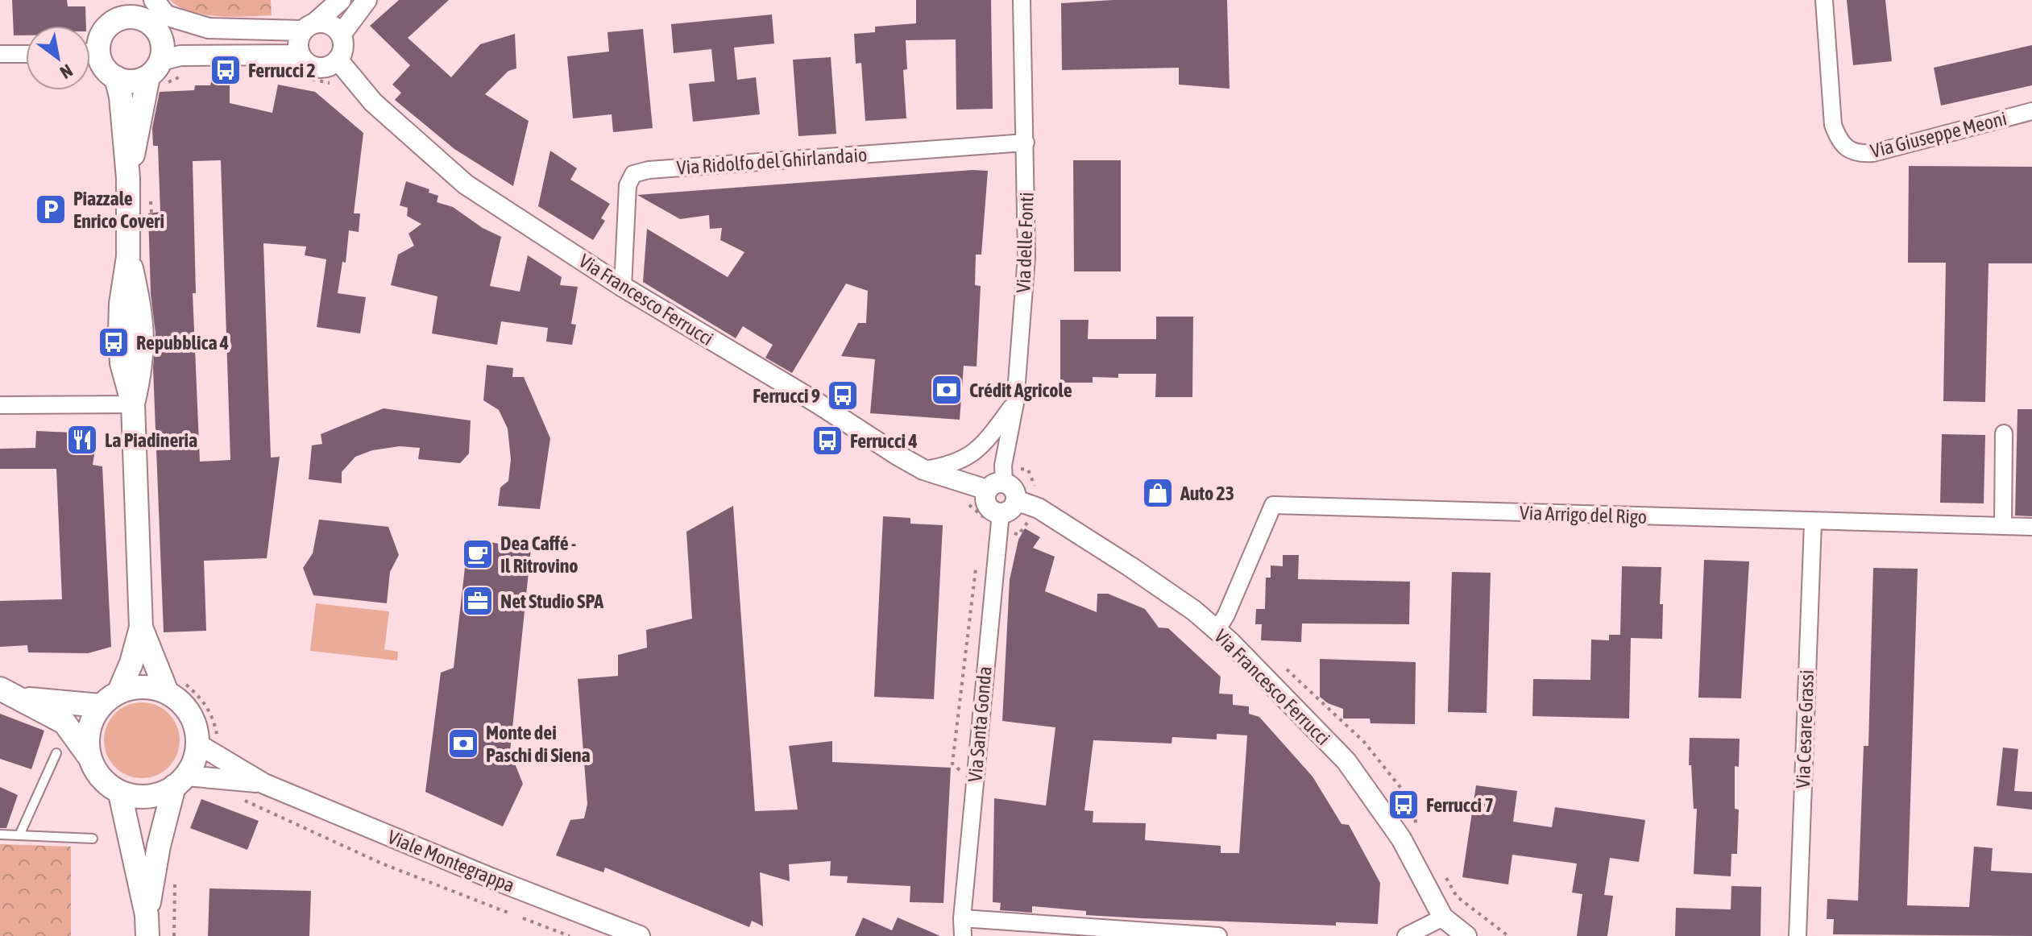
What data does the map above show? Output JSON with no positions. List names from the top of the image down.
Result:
{
  "streets": {
    "street": [
      "Via Giuseppe Meoni",
      "Via Ridolfo del Ghirlandaio",
      "Via delle Fonti",
      "Via Francesco Ferrucci",
      "Via Arrigo del Rigo",
      "Via Santa Gonda",
      "Via Cesare Grassi",
      "Viale Montegrappa"
    ]
  },
  "crossings": [
    ["Via Ridolfo del Ghirlandaio", "Via delle Fonti"],
    ["Via Ridolfo del Ghirlandaio", "Via Francesco Ferrucci"],
    ["Via delle Fonti", "Via Francesco Ferrucci"],
    ["Via delle Fonti", "Via Santa Gonda"],
    ["Via Francesco Ferrucci", "Via Arrigo del Rigo"],
    ["Via Francesco Ferrucci", "Via Santa Gonda"],
    ["Via Arrigo del Rigo", "Via Cesare Grassi"]
  ],
  "places": {
    "bus stop": [
      "Ferrucci 2",
      "Repubblica 4",
      "Ferrucci 9",
      "Ferrucci 4",
      "Ferrucci 7"
    ],
    "parking": ["Piazzale Enrico Coveri"],
    "bank": ["Crédit Agricole", "Monte dei Paschi di Siena"],
    "restaurant": ["La Piadineria"],
    "shop": ["Auto 23"],
    "cafe": ["Dea Caffé - Il Ritrovino"],
    "office": ["Net Studio SPA"]
  },
  "north": "bottom right"
}
